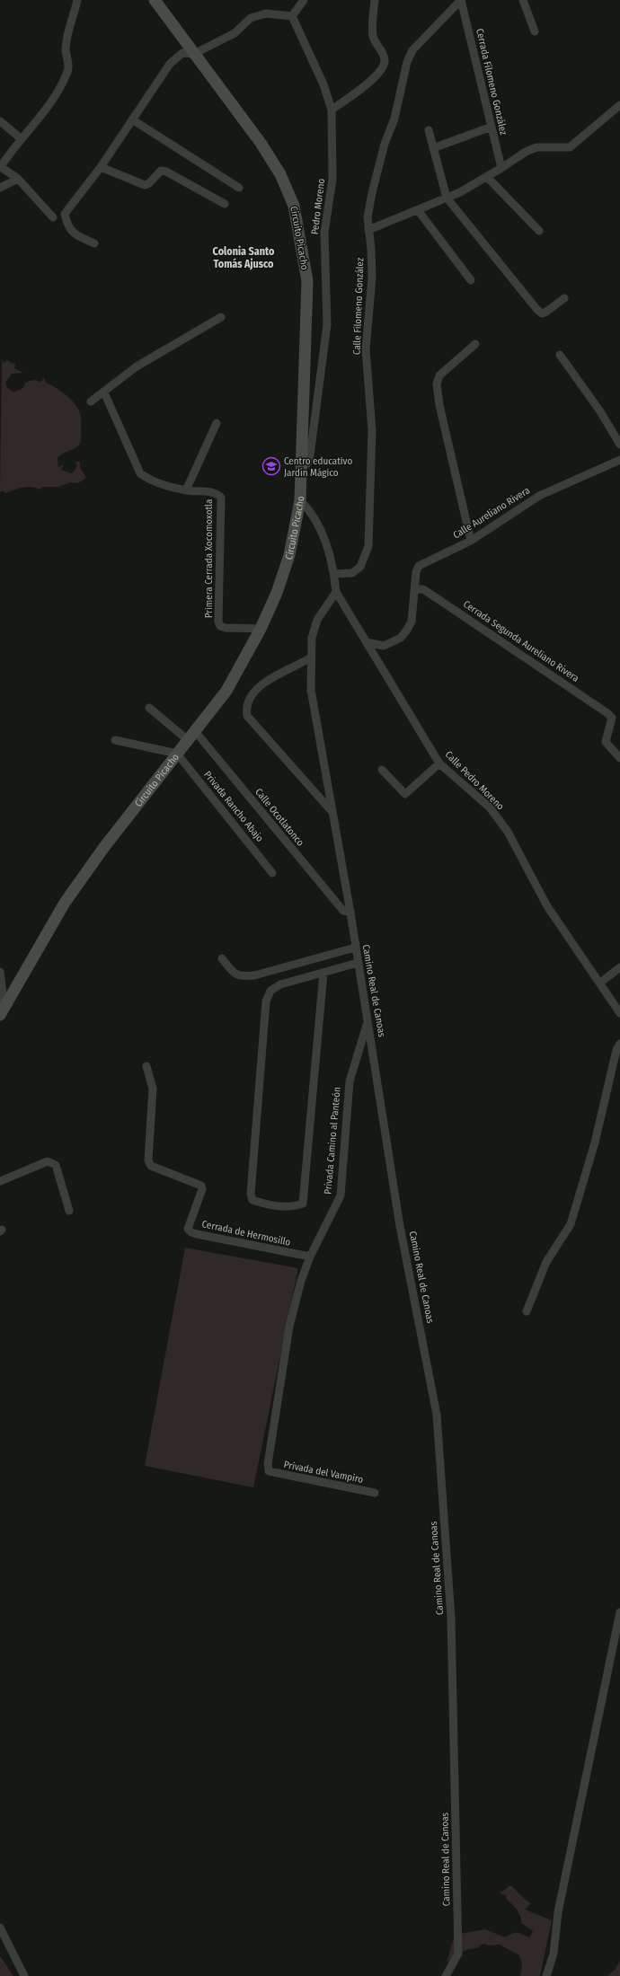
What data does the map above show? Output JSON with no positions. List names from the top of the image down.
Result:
{
  "streets": {
    "main road": ["Circuito Picacho"],
    "street": [
      "Cerrada Filomeno González",
      "Pedro Moreno",
      "Calle Filomeno González",
      "Calle Aureliano Rivera",
      "Primera Cerrada Xocomoxotla",
      "Cerrada Segunda Aureliano Rivera",
      "Calle Pedro Moreno",
      "Privada Rancho Abajo",
      "Calle Ocotlatonco",
      "Camino Real de Canoas",
      "Privada Camino al Panteón",
      "Cerrada de Hermosillo",
      "Privada del Vampiro"
    ]
  },
  "crossings": [
    ["Cerrada Filomeno González", "Calle Filomeno González"],
    ["Pedro Moreno", "Circuito Picacho"],
    ["Circuito Picacho", "Primera Cerrada Xocomoxotla"],
    ["Circuito Picacho", "Calle Pedro Moreno"],
    ["Circuito Picacho", "Privada Rancho Abajo"],
    ["Circuito Picacho", "Calle Ocotlatonco"],
    ["Calle Filomeno González", "Calle Pedro Moreno"],
    ["Calle Aureliano Rivera", "Cerrada Segunda Aureliano Rivera"],
    ["Calle Aureliano Rivera", "Calle Pedro Moreno"],
    ["Calle Pedro Moreno", "Camino Real de Canoas"],
    ["Calle Ocotlatonco", "Camino Real de Canoas"],
    ["Camino Real de Canoas", "Privada Camino al Panteón"],
    ["Privada Camino al Panteón", "Cerrada de Hermosillo"],
    ["Privada Camino al Panteón", "Privada del Vampiro"]
  ],
  "districts": ["Colonia Santo Tomás Ajusco"],
  "places": {
    "school or university": ["Centro educativo Jardín Mágico"]
  }
}
